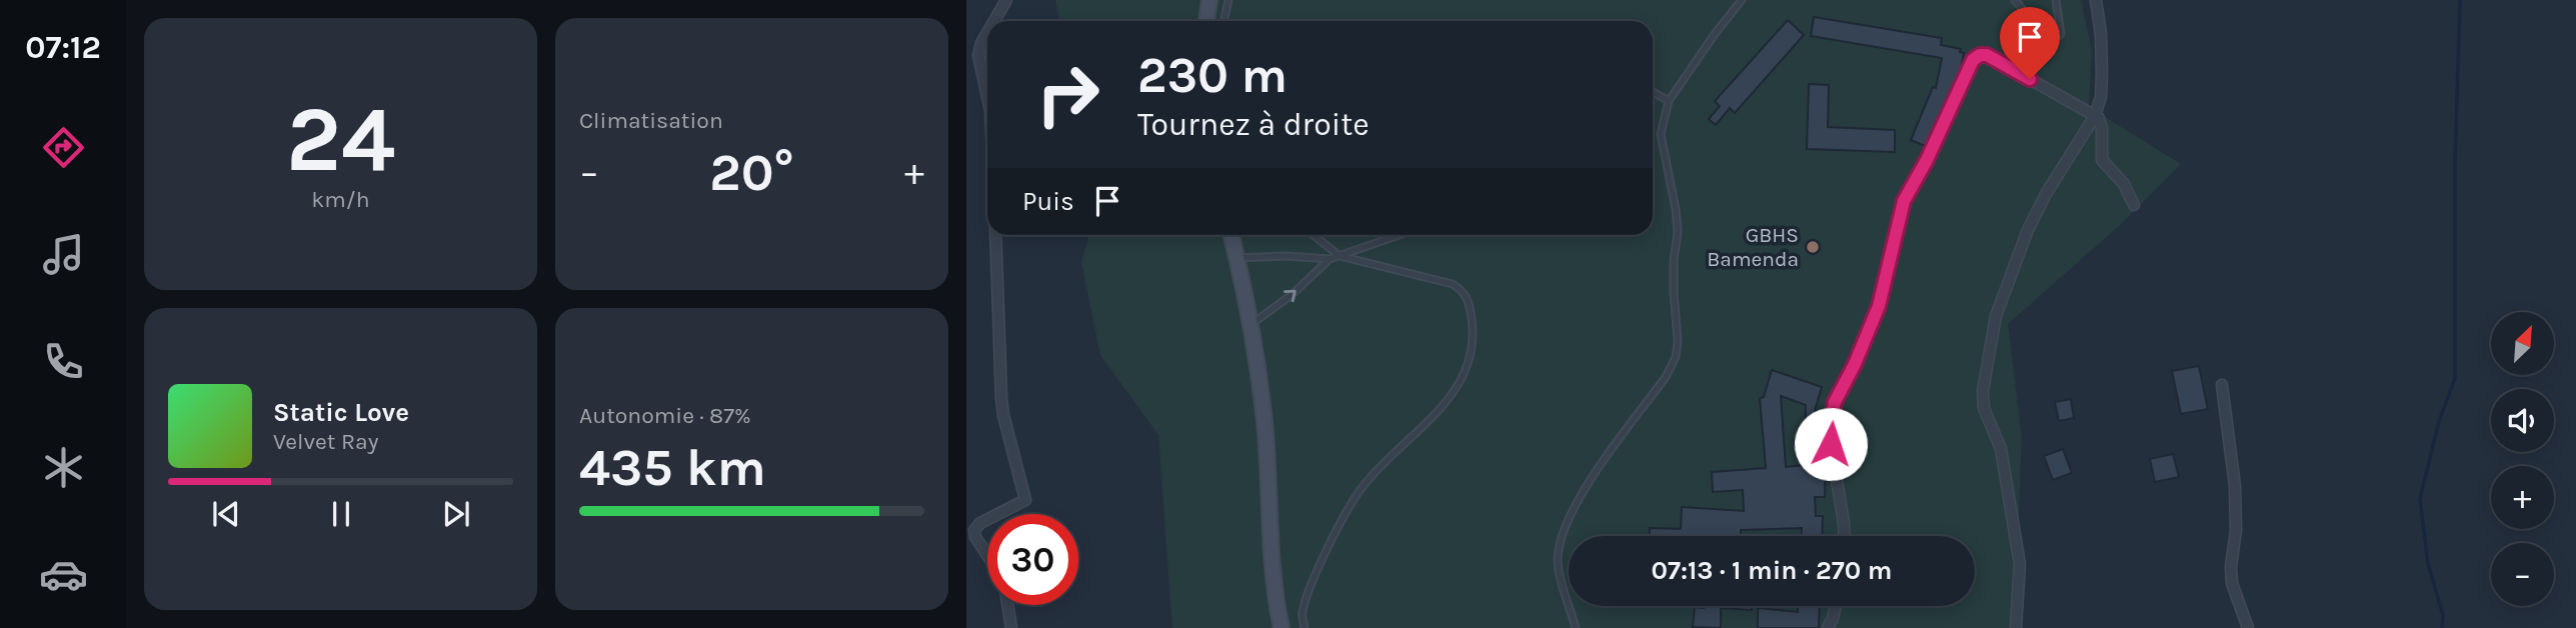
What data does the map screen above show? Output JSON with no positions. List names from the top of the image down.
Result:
{
  "places": ["GBHS Bamenda"],
  "north": "top right",
  "page": {
    "tabs": "07:12",
    "tile": [
      ["24", "km/h"],
      "Climatisation",
      ["Autonomie · 87%", "435 km"]
    ],
    "turn": ["230 m", "Tournez à droite"],
    "heat": ["−", "20°", "+"],
    "then": "Puis",
    "map_buttons": ["+", "−"],
    "song": ["Static Love", "Velvet Ray"],
    "limit": "30",
    "trip": "07:13 · 1 min · 270 m"
  }
}
